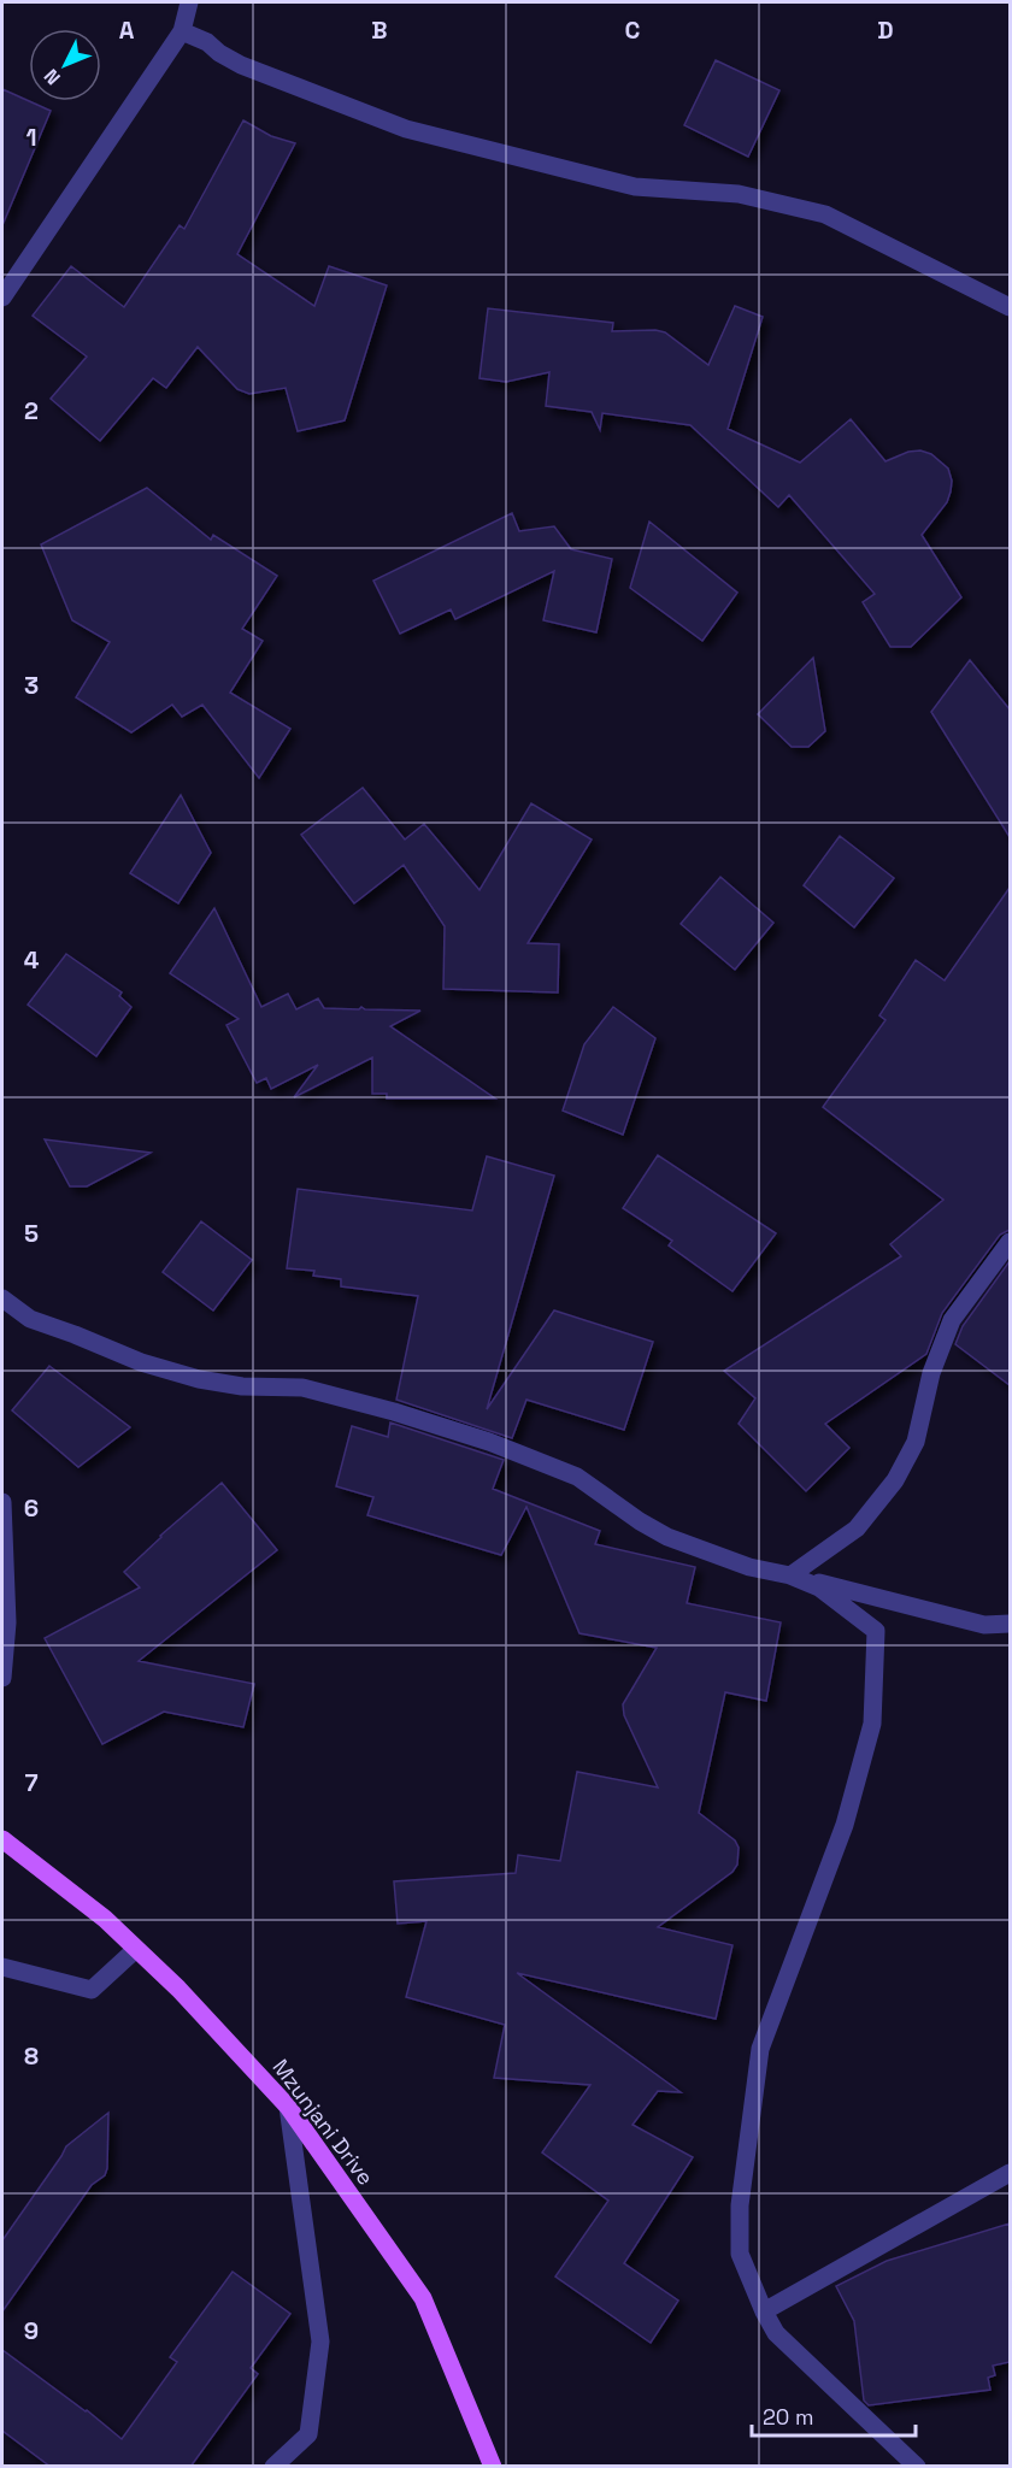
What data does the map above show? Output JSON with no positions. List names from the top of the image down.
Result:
{
  "streets": {
    "main road": ["Mzunjani Drive"]
  },
  "scale_bar": "20 m",
  "north": "bottom left",
  "grid": {
    "columns": [
      "A",
      "B",
      "C",
      "D"
    ],
    "rows": [
      "1",
      "2",
      "3",
      "4",
      "5",
      "6",
      "7",
      "8",
      "9"
    ]
  }
}
